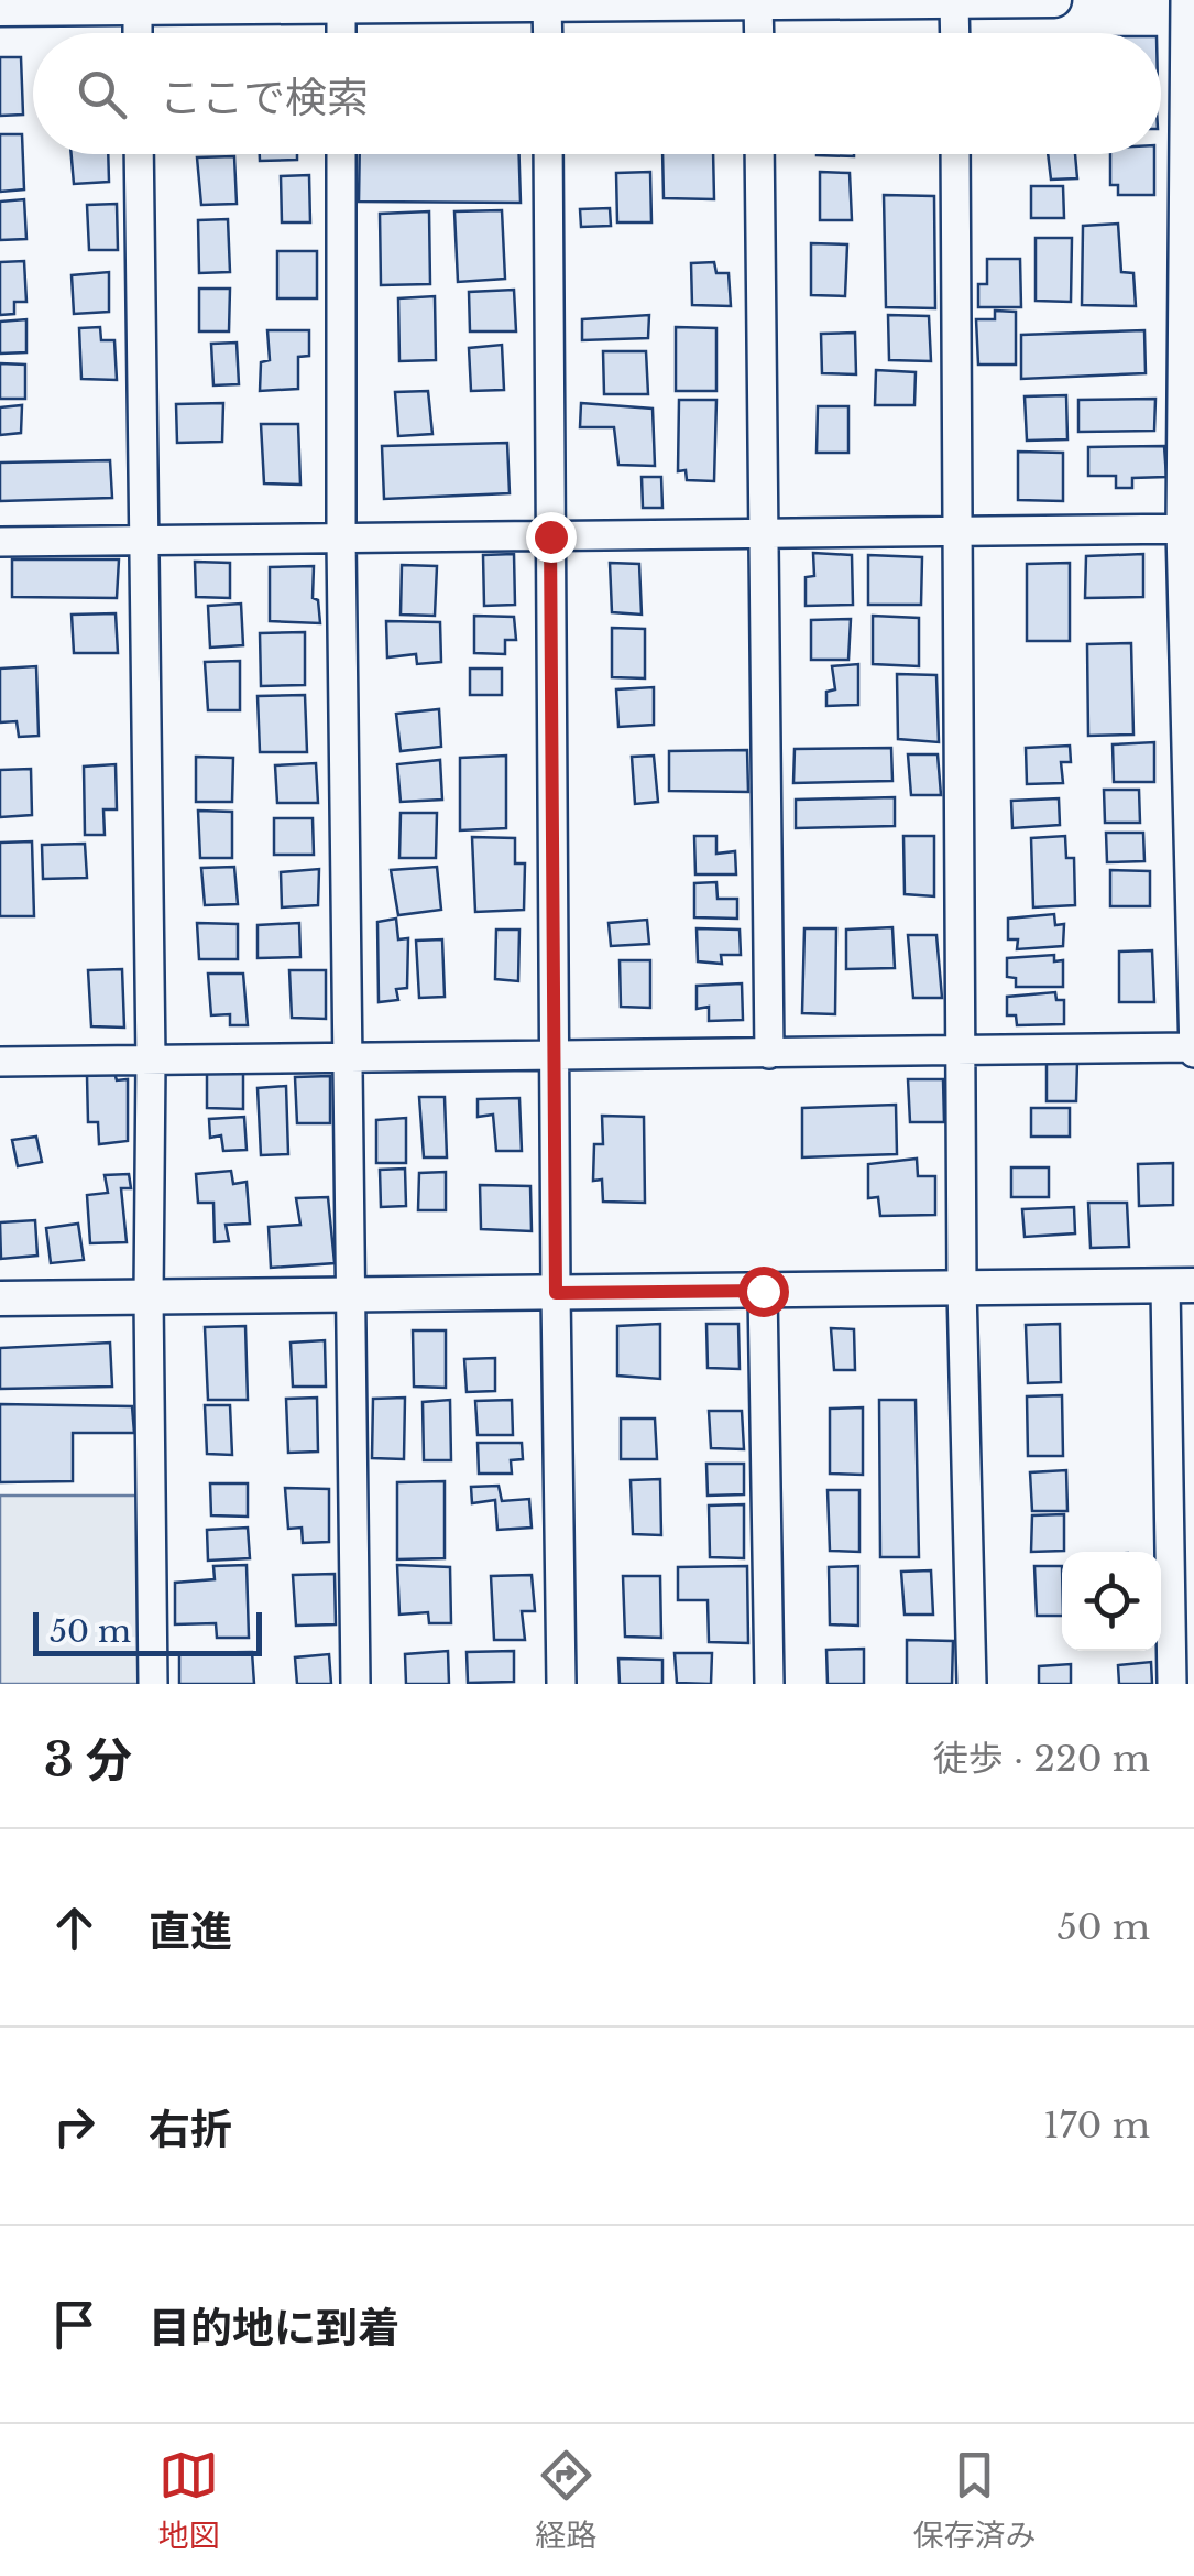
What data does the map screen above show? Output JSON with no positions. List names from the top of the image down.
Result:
{
  "scale_bar": "50 m",
  "page": {
    "search": "ここで検索",
    "scale": "50 m",
    "heading": ["3 分", "徒歩 · 220 m"],
    "list": [
      ["直進", "50 m"],
      ["右折", "170 m"],
      "目的地に到着"
    ],
    "nav": ["地図", "経路", "保存済み"]
  }
}
